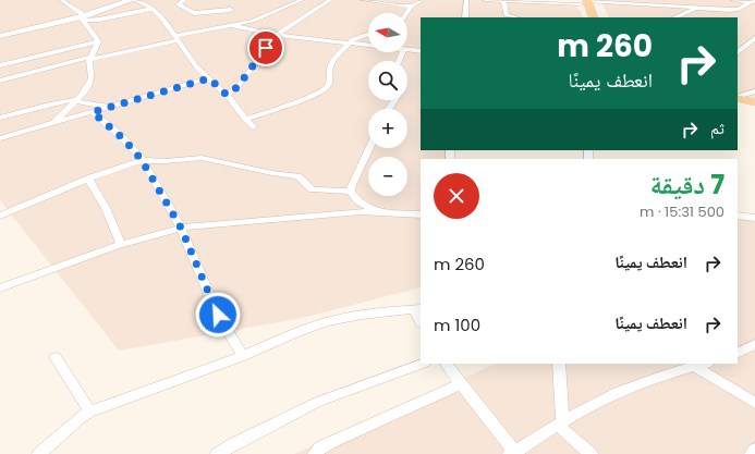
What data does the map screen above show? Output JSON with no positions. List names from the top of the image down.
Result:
{
  "north": "left",
  "page": {
    "map_buttons": ["+", "−"],
    "turn": ["260 m", "انعطف يمينًا"],
    "then": "ثم",
    "heading": ["7 دقيقة", "500 m · 15:31"],
    "list": [
      {
        "name": "انعطف يمينًا",
        "value": "260 m"
      },
      {
        "name": "انعطف يمينًا",
        "value": "100 m"
      }
    ]
  }
}
